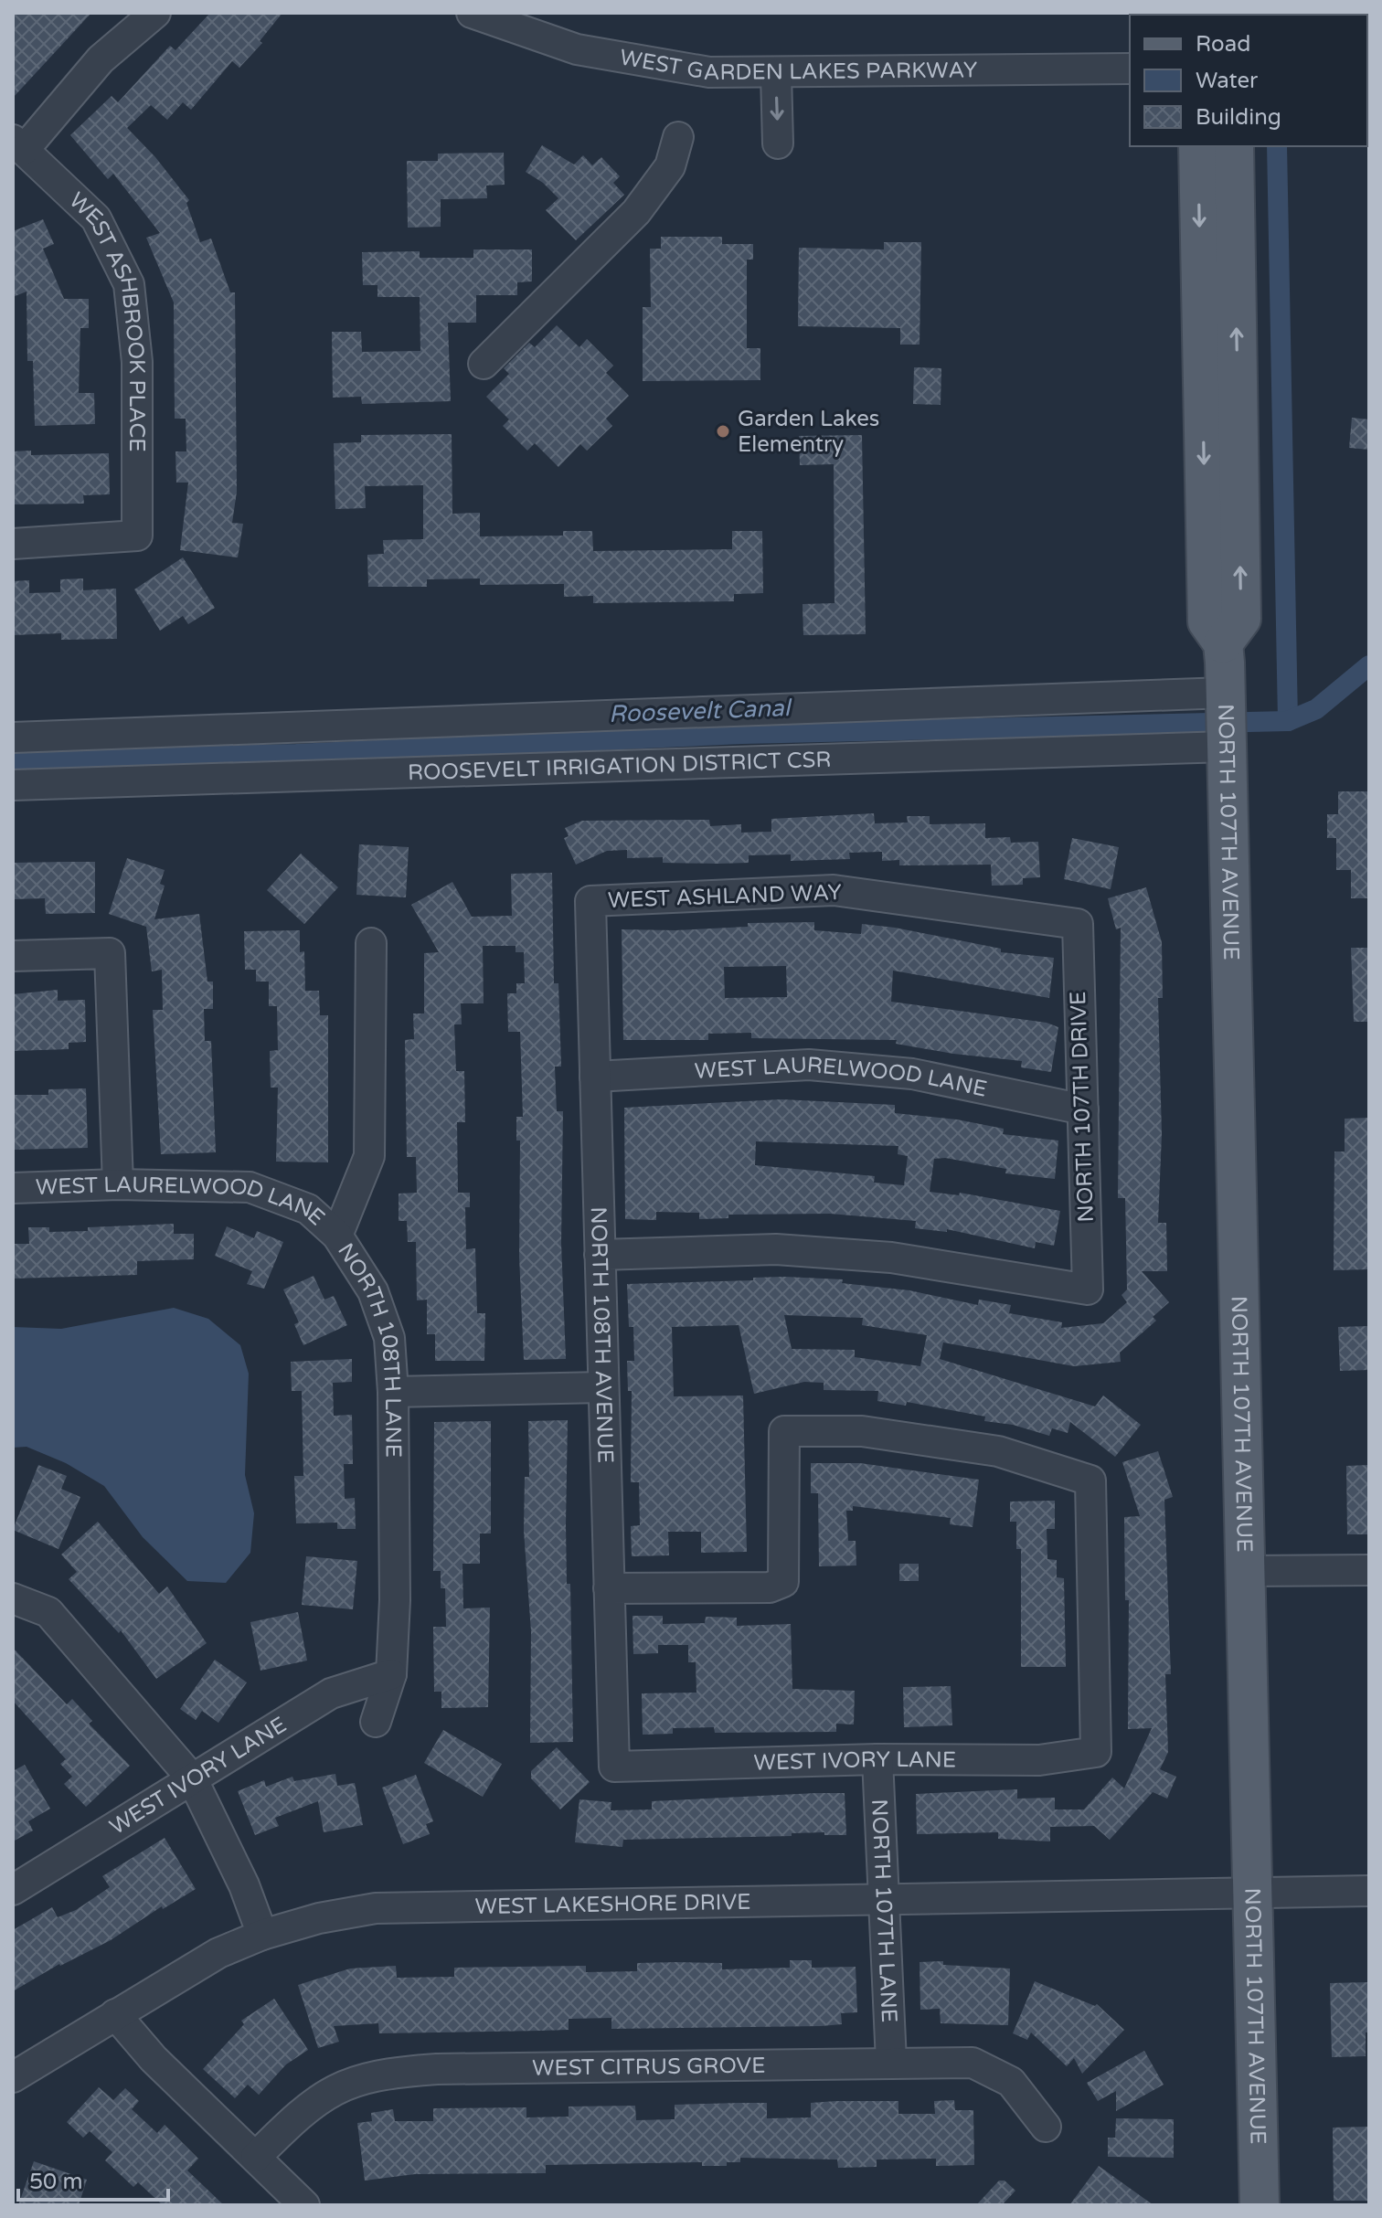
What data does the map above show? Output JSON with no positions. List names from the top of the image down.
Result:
{
  "streets": {
    "main road": ["NORTH 107TH AVENUE"],
    "street": [
      "WEST GARDEN LAKES PARKWAY",
      "WEST ASHBROOK PLACE",
      "ROOSEVELT IRRIGATION DISTRICT CSR",
      "WEST ASHLAND WAY",
      "WEST LAURELWOOD LANE",
      "NORTH 107TH DRIVE",
      "NORTH 108TH AVENUE",
      "NORTH 108TH LANE",
      "WEST IVORY LANE",
      "WEST LAKESHORE DRIVE",
      "NORTH 107TH LANE",
      "WEST CITRUS GROVE"
    ]
  },
  "crossings": [
    ["ROOSEVELT IRRIGATION DISTRICT CSR", "NORTH 107TH AVENUE"],
    ["NORTH 107TH AVENUE", "WEST LAKESHORE DRIVE"],
    ["WEST ASHLAND WAY", "NORTH 107TH DRIVE"],
    ["WEST ASHLAND WAY", "NORTH 108TH AVENUE"],
    ["WEST LAURELWOOD LANE", "NORTH 107TH DRIVE"],
    ["WEST LAURELWOOD LANE", "NORTH 108TH AVENUE"],
    ["WEST LAURELWOOD LANE", "NORTH 108TH LANE"],
    ["NORTH 107TH DRIVE", "NORTH 108TH AVENUE"],
    ["NORTH 108TH AVENUE", "WEST IVORY LANE"],
    ["NORTH 108TH LANE", "WEST IVORY LANE"],
    ["WEST IVORY LANE", "NORTH 107TH LANE"],
    ["WEST LAKESHORE DRIVE", "NORTH 107TH LANE"],
    ["NORTH 107TH LANE", "WEST CITRUS GROVE"]
  ],
  "water": ["Roosevelt Canal"],
  "places": ["Garden Lakes Elementry"],
  "legend": ["Road", "Water", "Building"],
  "scale_bar": "50 m"
}
